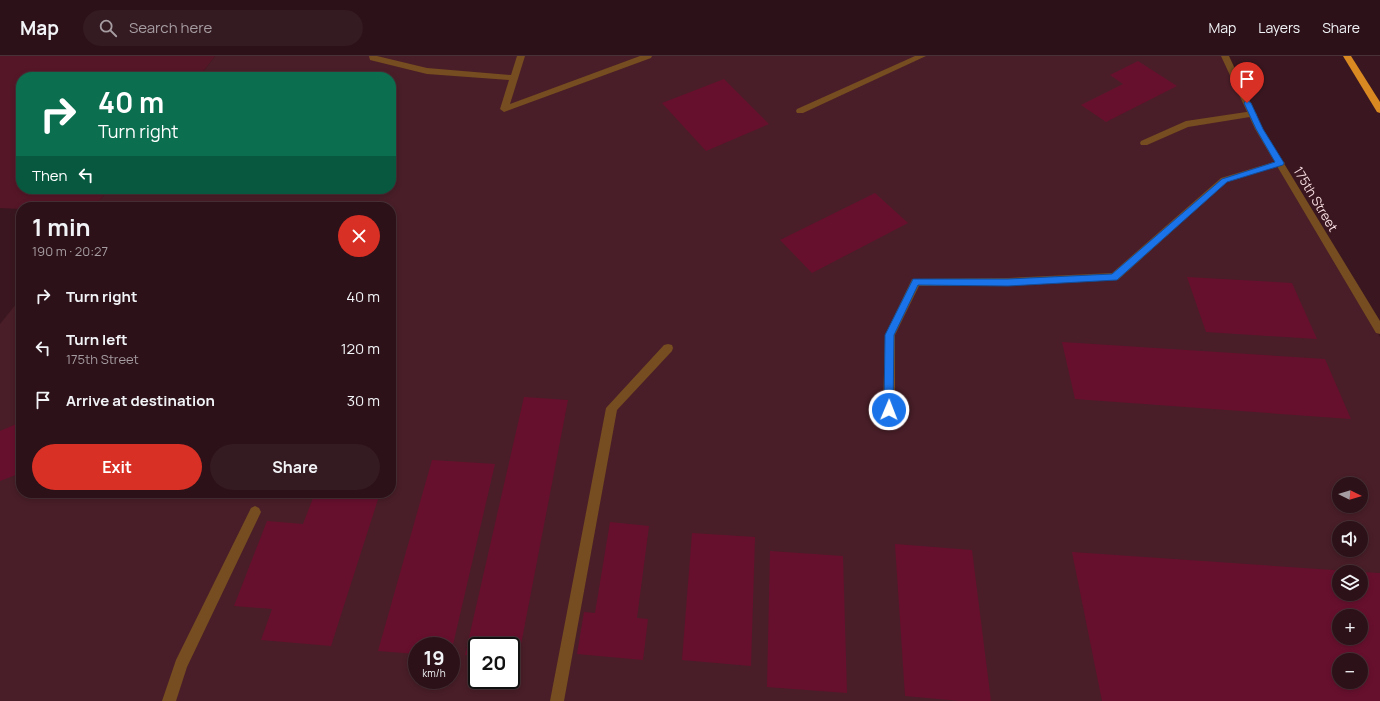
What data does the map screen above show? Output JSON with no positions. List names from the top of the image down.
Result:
{
  "streets": {
    "street": ["175th Street"]
  },
  "north": "right",
  "page": {
    "header": "Map",
    "search": "Search here",
    "nav": ["Map", "Layers", "Share"],
    "turn": ["40 m", "Turn right"],
    "then": "Then",
    "heading": ["1 min", "190 m · 20:27"],
    "list": [
      {
        "name": "Turn right",
        "value": "40 m"
      },
      {
        "name": "Turn left",
        "note": "175th Street",
        "value": "120 m"
      },
      {
        "name": "Arrive at destination",
        "value": "30 m"
      }
    ],
    "buttons": ["Exit", "Share"],
    "map_buttons": ["+", "−"],
    "speed": "19 km/h",
    "limit": "20"
  }
}
